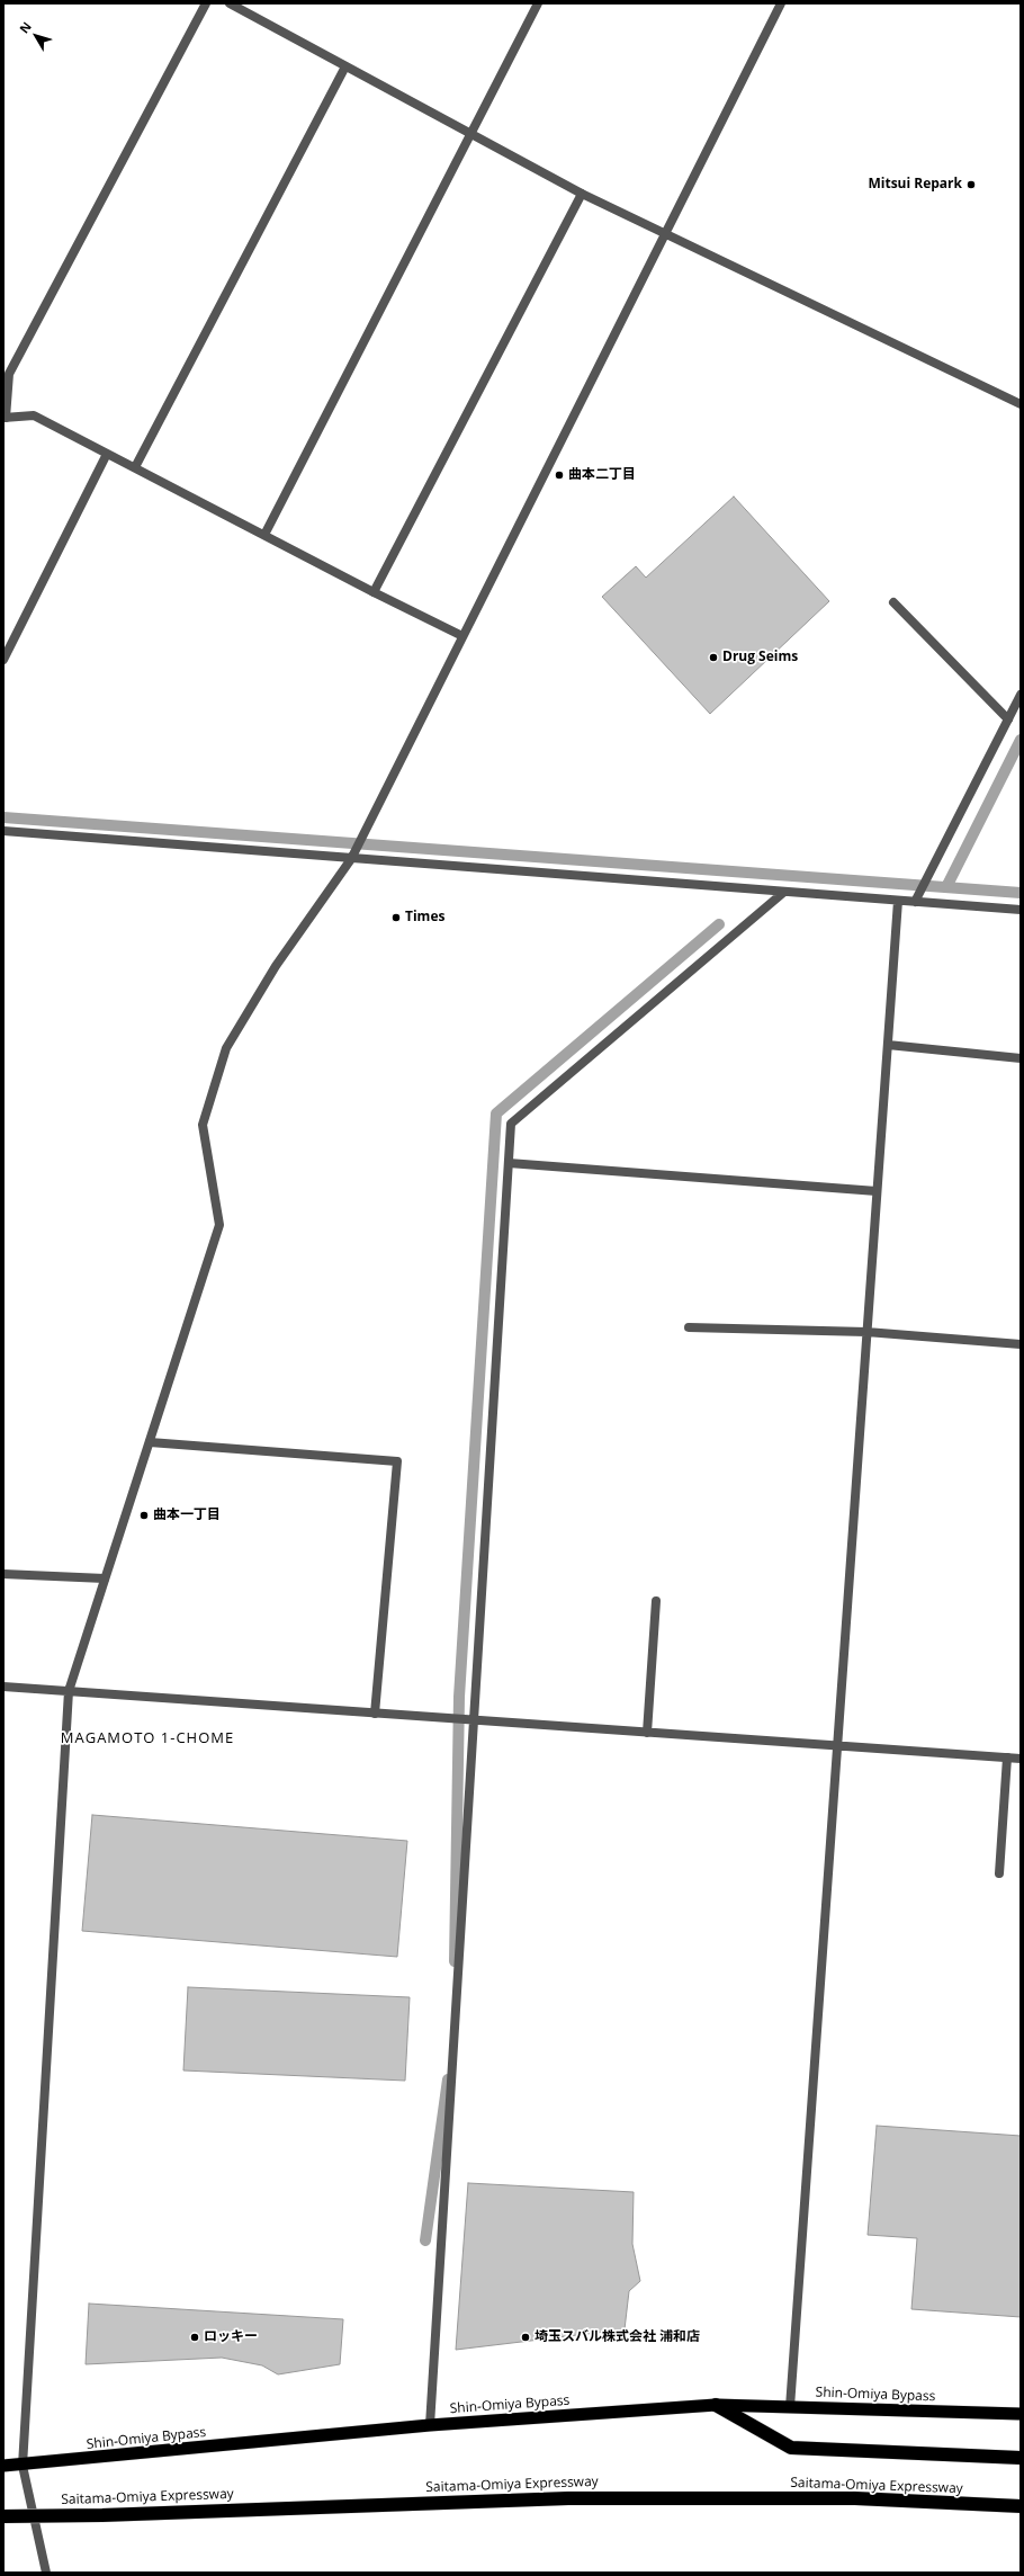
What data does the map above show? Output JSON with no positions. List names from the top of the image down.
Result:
{
  "streets": {
    "highway": ["Shin-Omiya Bypass", "Saitama-Omiya Expressway"]
  },
  "districts": ["MAGAMOTO 1-CHOME"],
  "places": [
    "Mitsui Repark",
    "曲本二丁目",
    "Drug Seims",
    "Times",
    "曲本一丁目",
    "ロッキー",
    "埼玉スバル株式会社 浦和店"
  ],
  "north": "top left"
}
